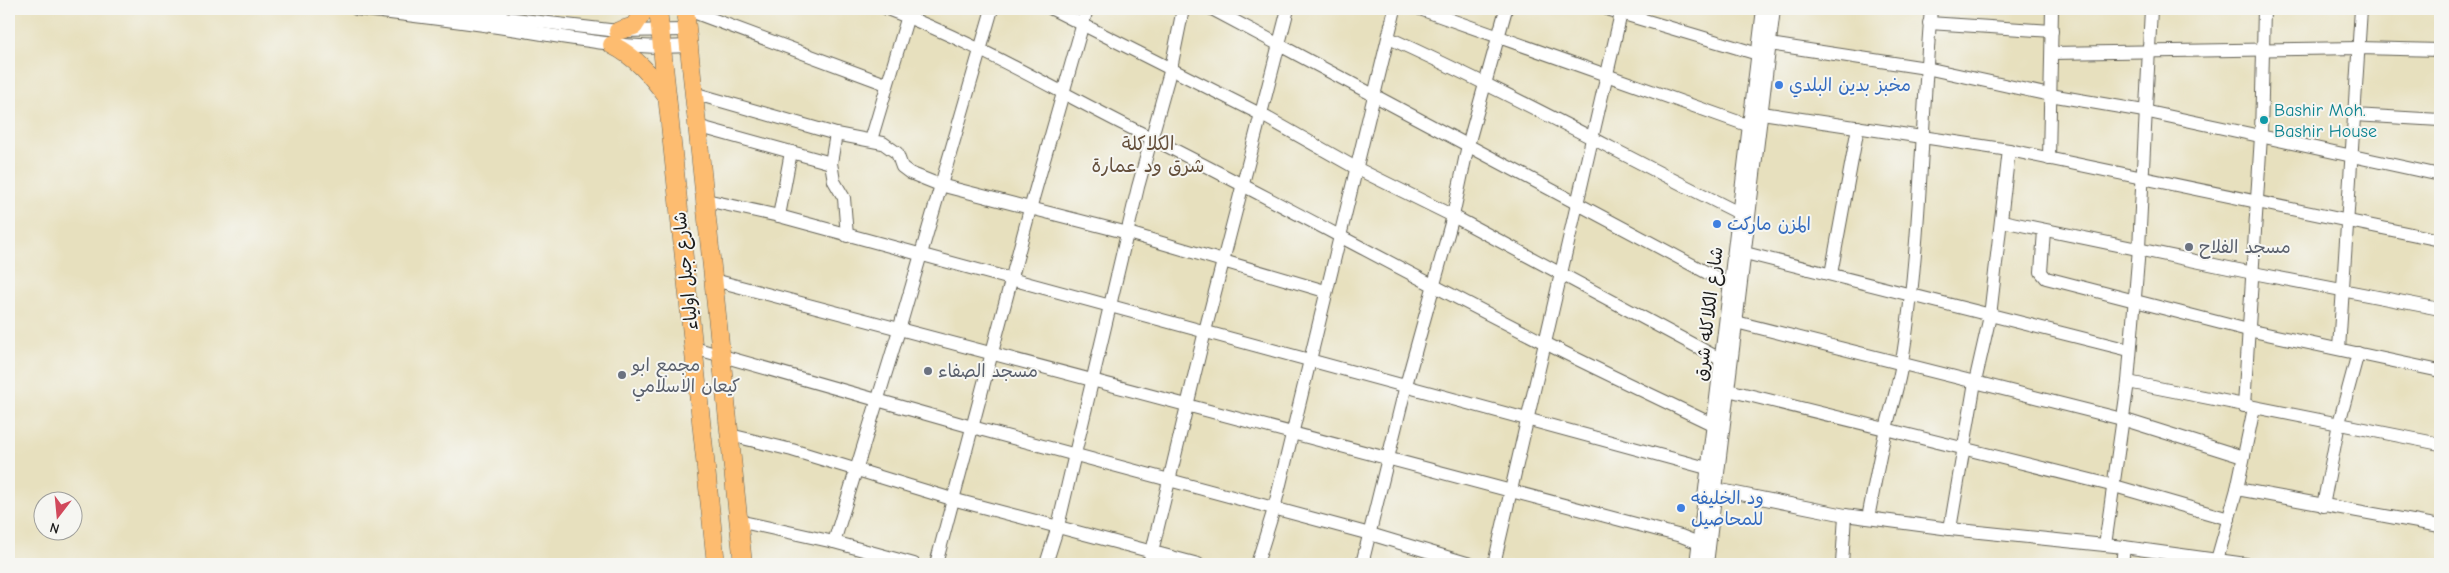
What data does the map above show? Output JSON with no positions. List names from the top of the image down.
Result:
{
  "streets": {
    "highway": ["شارع جبل اولياء"],
    "street": ["شارع الكلاكله شرق"]
  },
  "districts": ["الكلاكلة شرق ود عمارة"],
  "places": [
    "مخبز بدين البلدي",
    "Bashir Moh. Bashir House",
    "المزن ماركت",
    "مسجد الفلاح",
    "مسجد الصفاء",
    "مجمع ابو كيعان الاسلامي",
    "ود الخليفه للمحاصيل"
  ],
  "north": "bottom"
}
